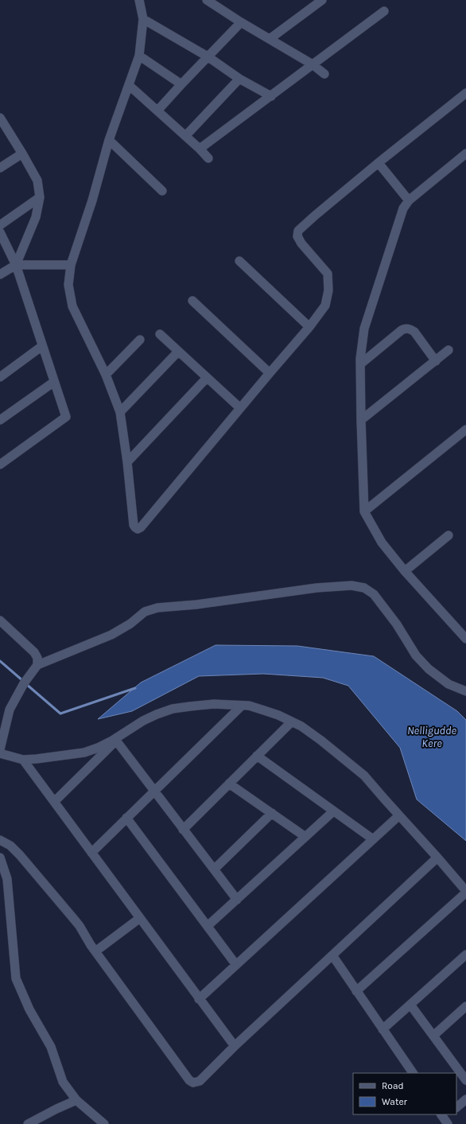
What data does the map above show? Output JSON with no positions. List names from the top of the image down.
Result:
{
  "water": ["Nelligudde Kere"],
  "legend": ["Road", "Water"]
}
